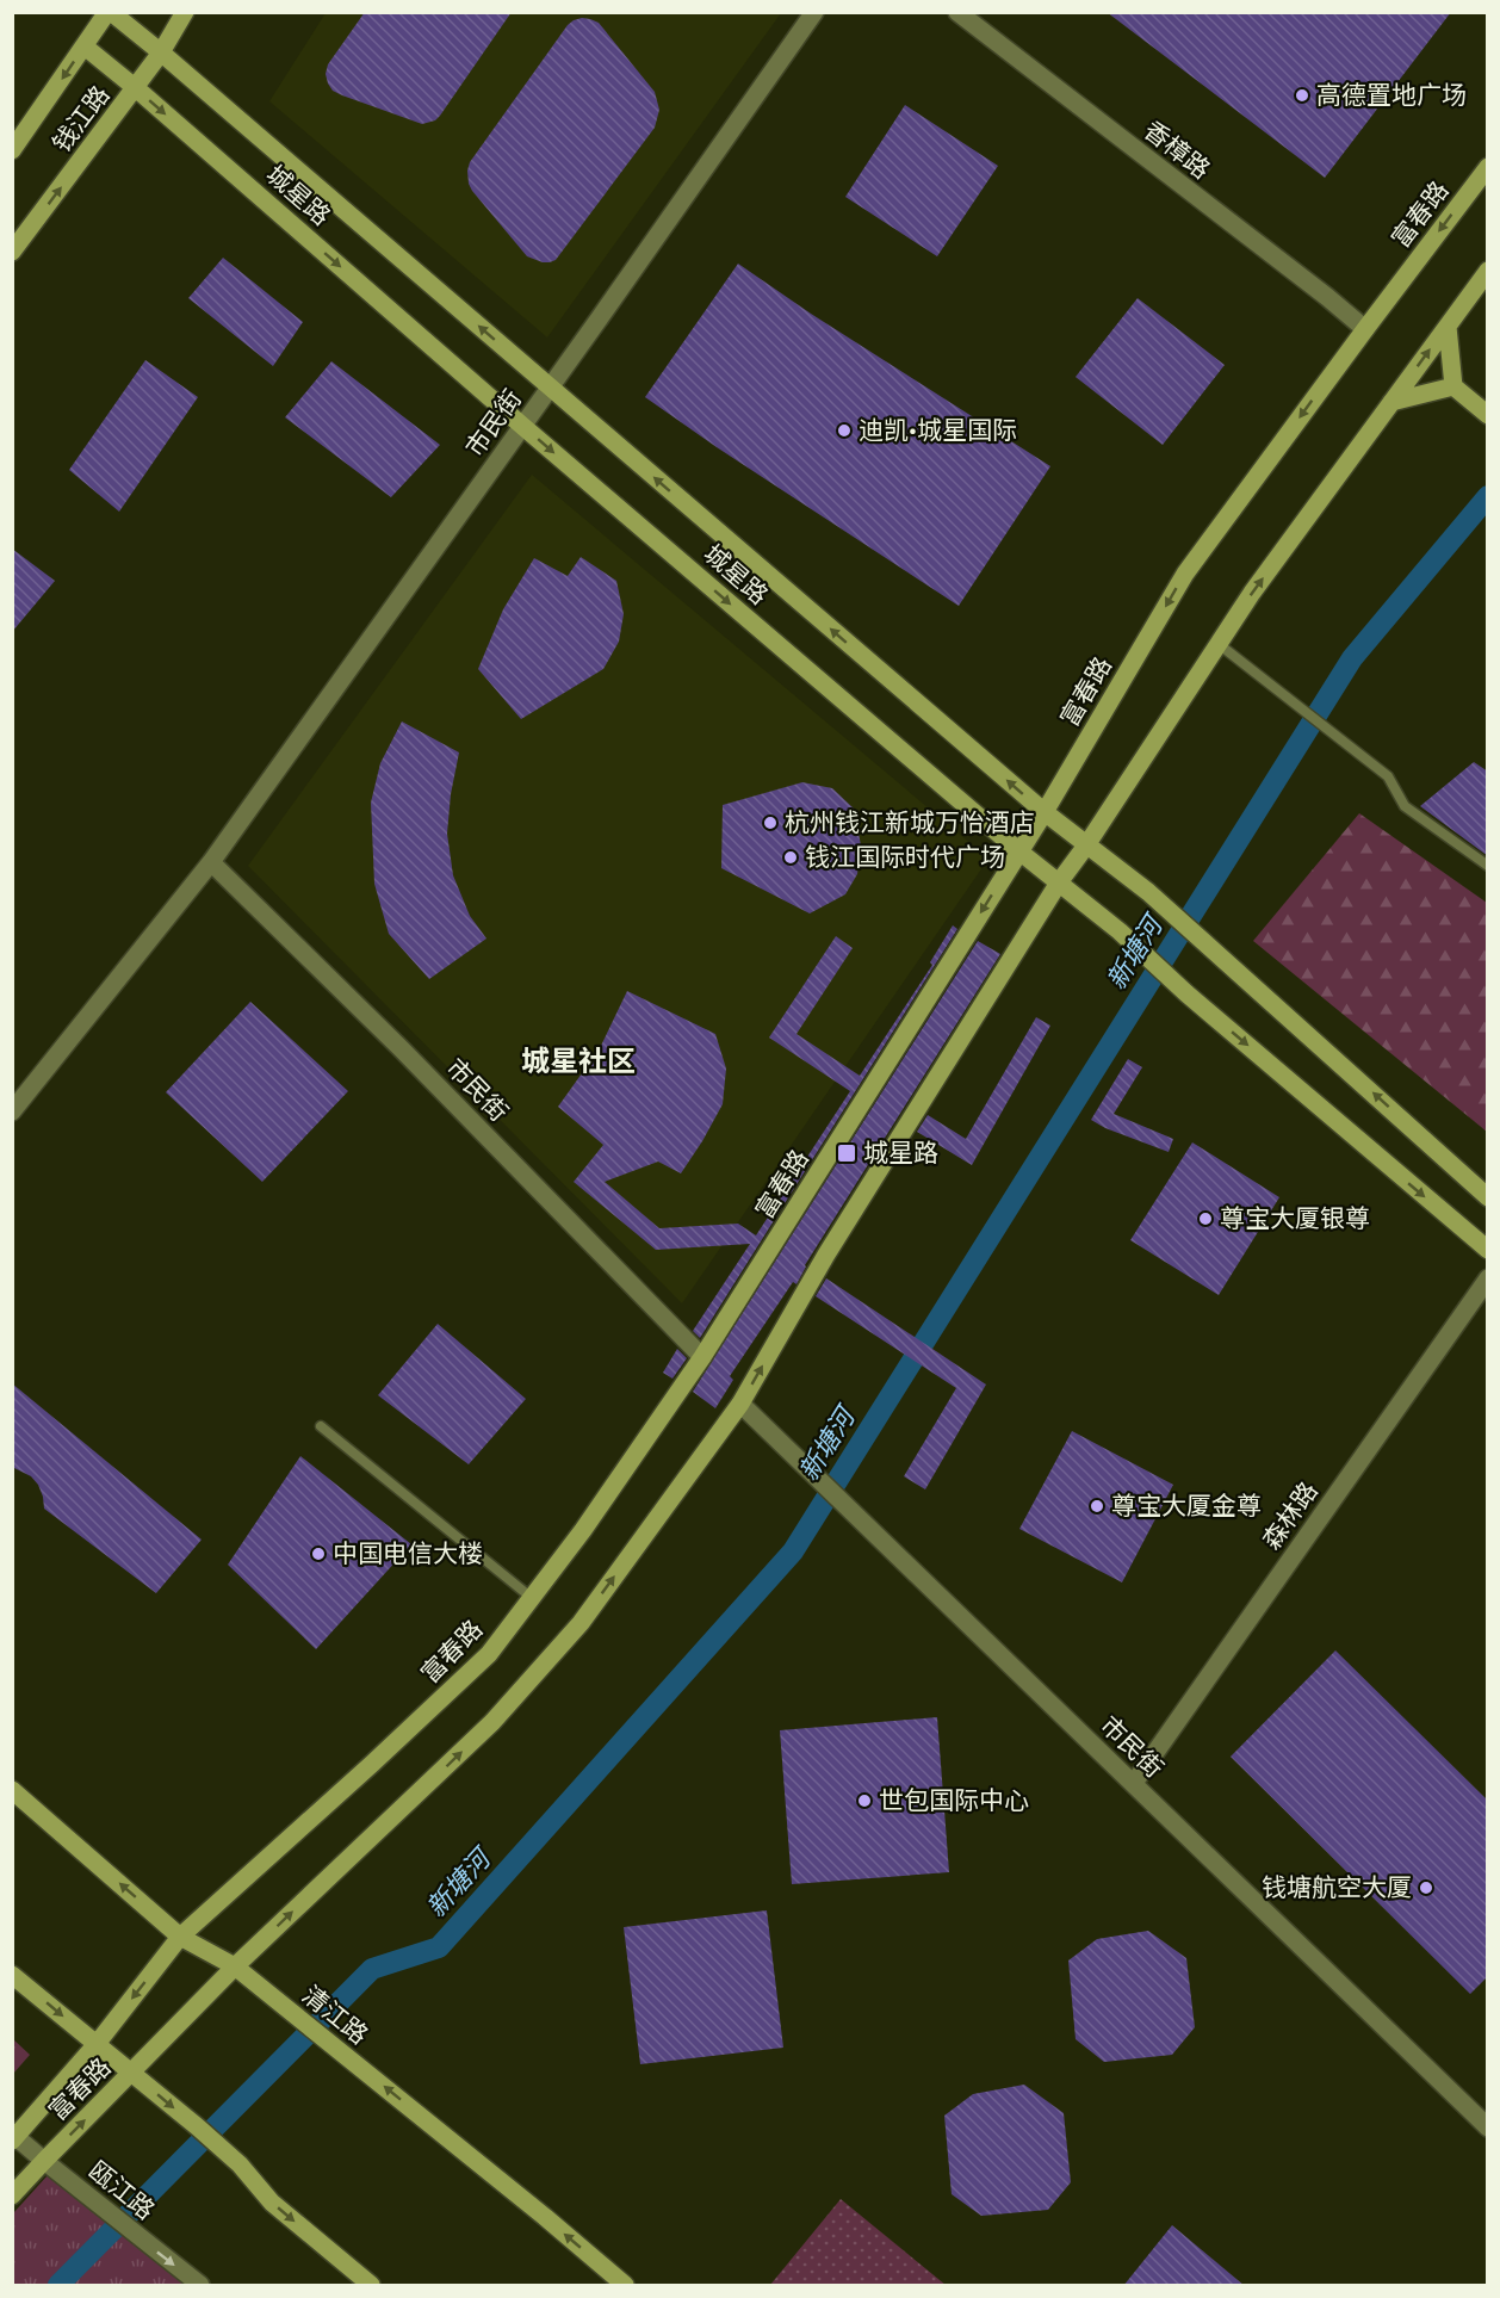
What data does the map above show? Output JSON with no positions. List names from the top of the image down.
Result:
{
  "streets": {
    "main road": [
      "钱江路",
      "城星路",
      "富春路",
      "清江路"
    ],
    "street": [
      "香樟路",
      "市民街",
      "森林路",
      "瓯江路"
    ]
  },
  "crossings": [
    ["钱江路", "城星路"],
    ["香樟路", "富春路"],
    ["城星路", "富春路"],
    ["城星路", "市民街"],
    ["富春路", "市民街"],
    ["富春路", "清江路"],
    ["富春路", "瓯江路"],
    ["市民街", "森林路"]
  ],
  "one_way": ["瓯江路"],
  "districts": ["城星社区"],
  "water": ["新塘河"],
  "places": {
    "other": [
      "高德置地广场",
      "迪凯·城星国际",
      "杭州钱江新城万怡酒店",
      "钱江国际时代广场",
      "尊宝大厦银尊",
      "尊宝大厦金尊",
      "中国电信大楼",
      "世包国际中心",
      "钱塘航空大厦"
    ],
    "transit": ["城星路"]
  }
}
